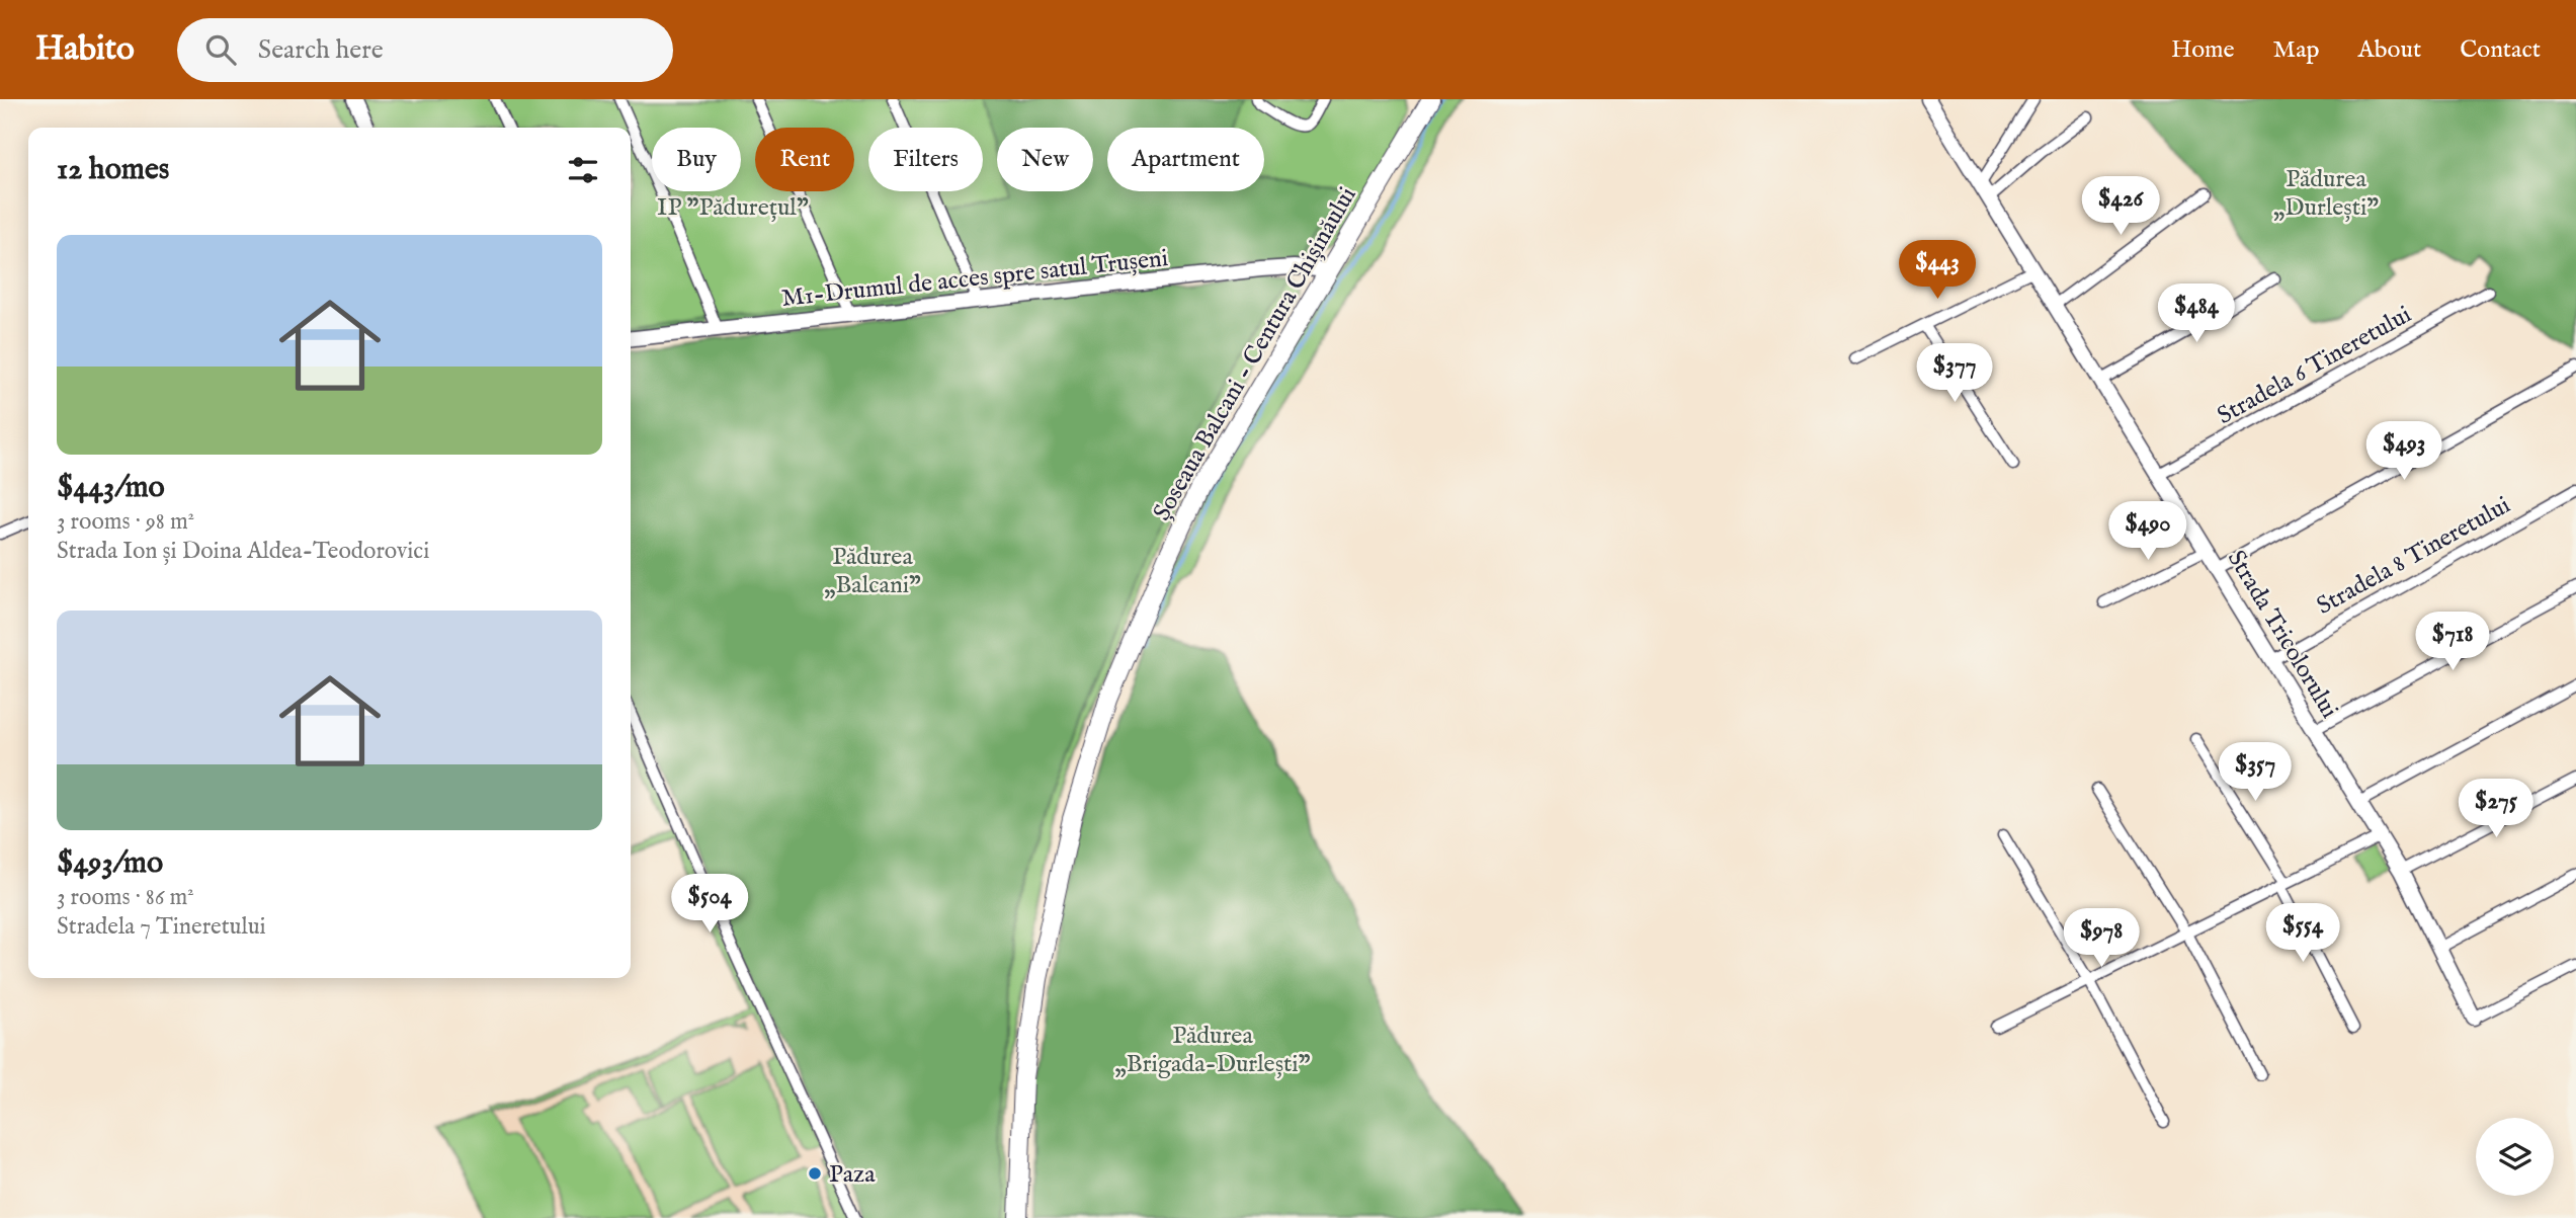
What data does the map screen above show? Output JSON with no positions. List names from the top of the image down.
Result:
{
  "streets": {
    "highway": ["Șoseaua Balcani - Centura Chișinăului"],
    "street": [
      "M1-Drumul de acces spre satul Trușeni",
      "Stradela 6 Tineretului",
      "Stradela 8 Tineretului",
      "Strada Tricolorului"
    ]
  },
  "crossings": [
    ["M1-Drumul de acces spre satul Trușeni", "Șoseaua Balcani - Centura Chișinăului"],
    ["Stradela 6 Tineretului", "Strada Tricolorului"],
    ["Stradela 8 Tineretului", "Strada Tricolorului"]
  ],
  "parks": [
    "Pădurea „Durlești”",
    "IP \"Pădurețul\"",
    "Pădurea „Balcani”",
    "Pădurea „Brigada-Durlești”"
  ],
  "places": ["Paza"],
  "page": {
    "header": "Habito",
    "search": "Search here",
    "nav": [
      "Home",
      "Map",
      "About",
      "Contact"
    ],
    "chip": [
      "Buy",
      "Rent",
      "Filters",
      "New",
      "Apartment"
    ],
    "heading": "12 homes",
    "price": [
      "$426",
      "$443",
      "$484",
      "$377",
      "$493",
      "$490",
      "$718",
      "$357",
      "$275",
      "$504",
      "$554",
      "$978"
    ],
    "list": [
      {
        "name": "$443/mo",
        "note": "3 rooms · 98 m² · Strada Ion și Doina Aldea-Teodorovici"
      },
      {
        "name": "$493/mo",
        "note": "3 rooms · 86 m² · Stradela 7 Tineretului"
      }
    ]
  }
}
